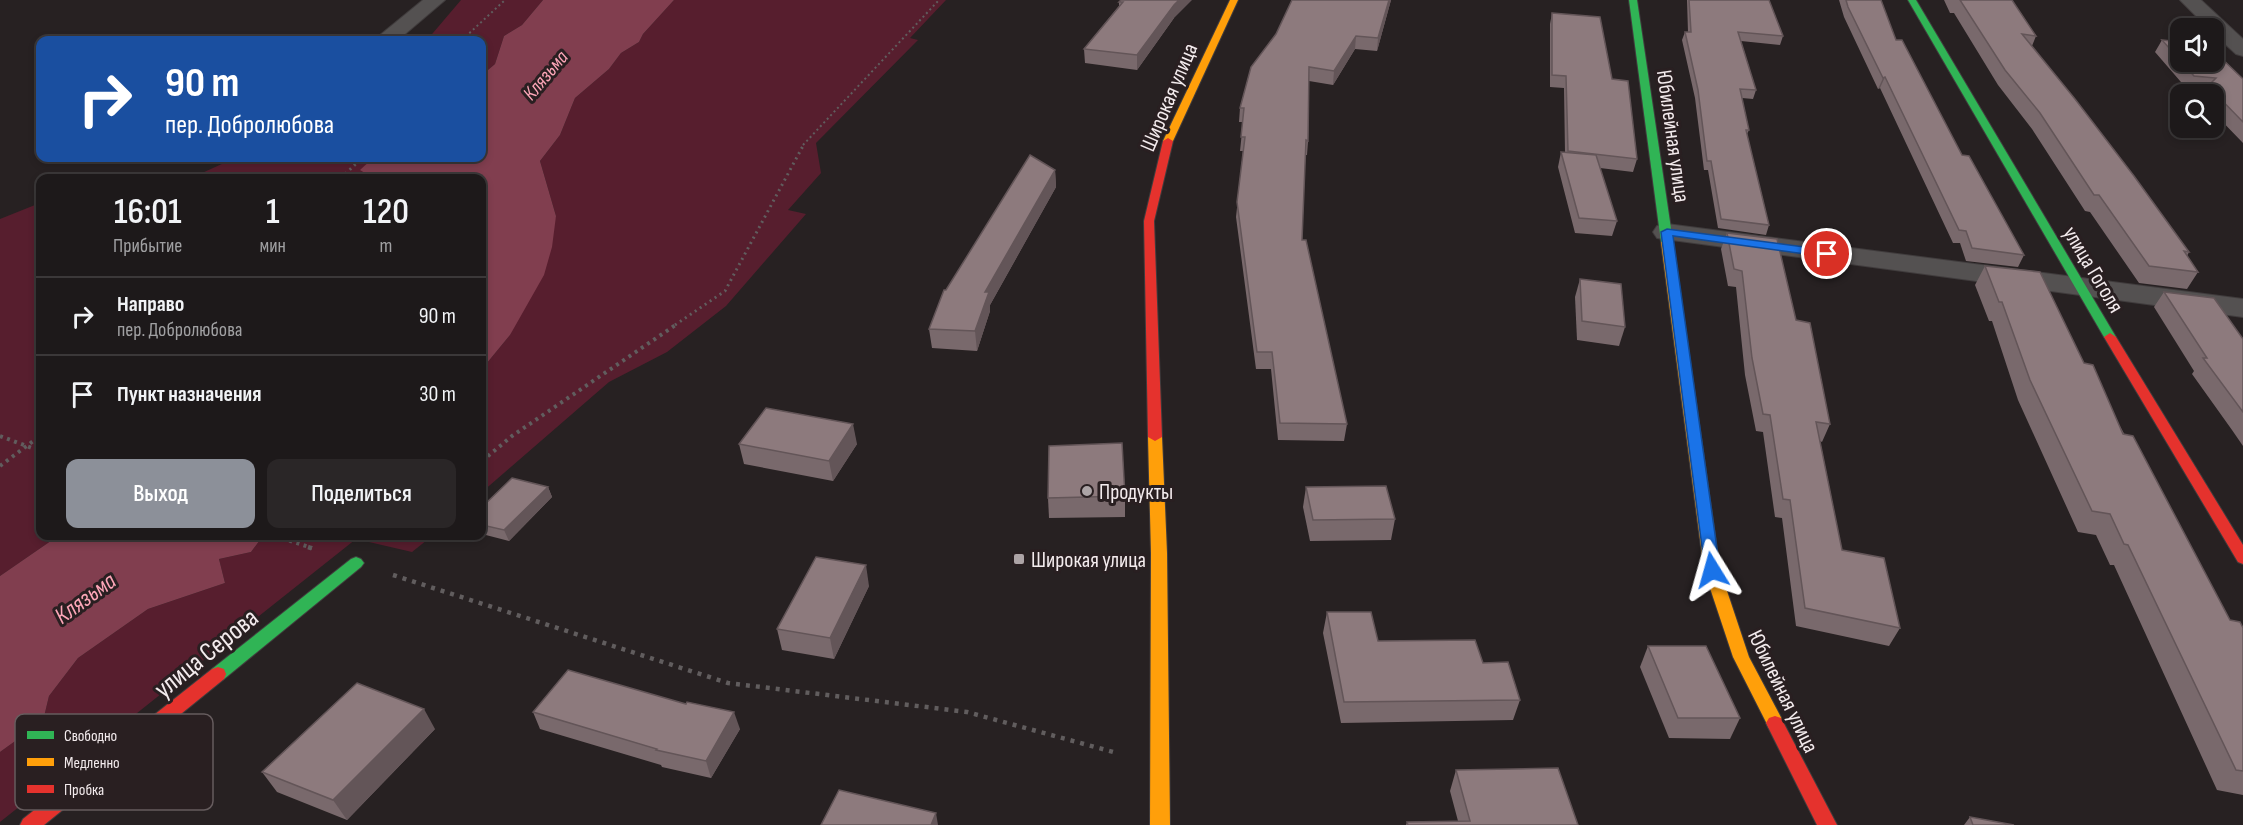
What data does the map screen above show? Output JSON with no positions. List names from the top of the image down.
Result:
{
  "streets": {
    "street": [
      "Широкая улица",
      "Юбилейная улица",
      "улица Гоголя",
      "улица Серова"
    ]
  },
  "water": ["Клязьма"],
  "places": {
    "other": ["Продукты"],
    "transit": ["Широкая улица"]
  },
  "legend": ["Свободно", "Медленно", "Пробка"],
  "page": {
    "turn": ["90 m", "пер. Добролюбова"],
    "eta": [
      "16:01",
      "Прибытие",
      "1",
      "мин",
      "120",
      "m"
    ],
    "list": [
      {
        "name": "Направо",
        "note": "пер. Добролюбова",
        "value": "90 m"
      },
      {
        "name": "Пункт назначения",
        "value": "30 m"
      }
    ],
    "buttons": ["Выход", "Поделиться"]
  }
}
